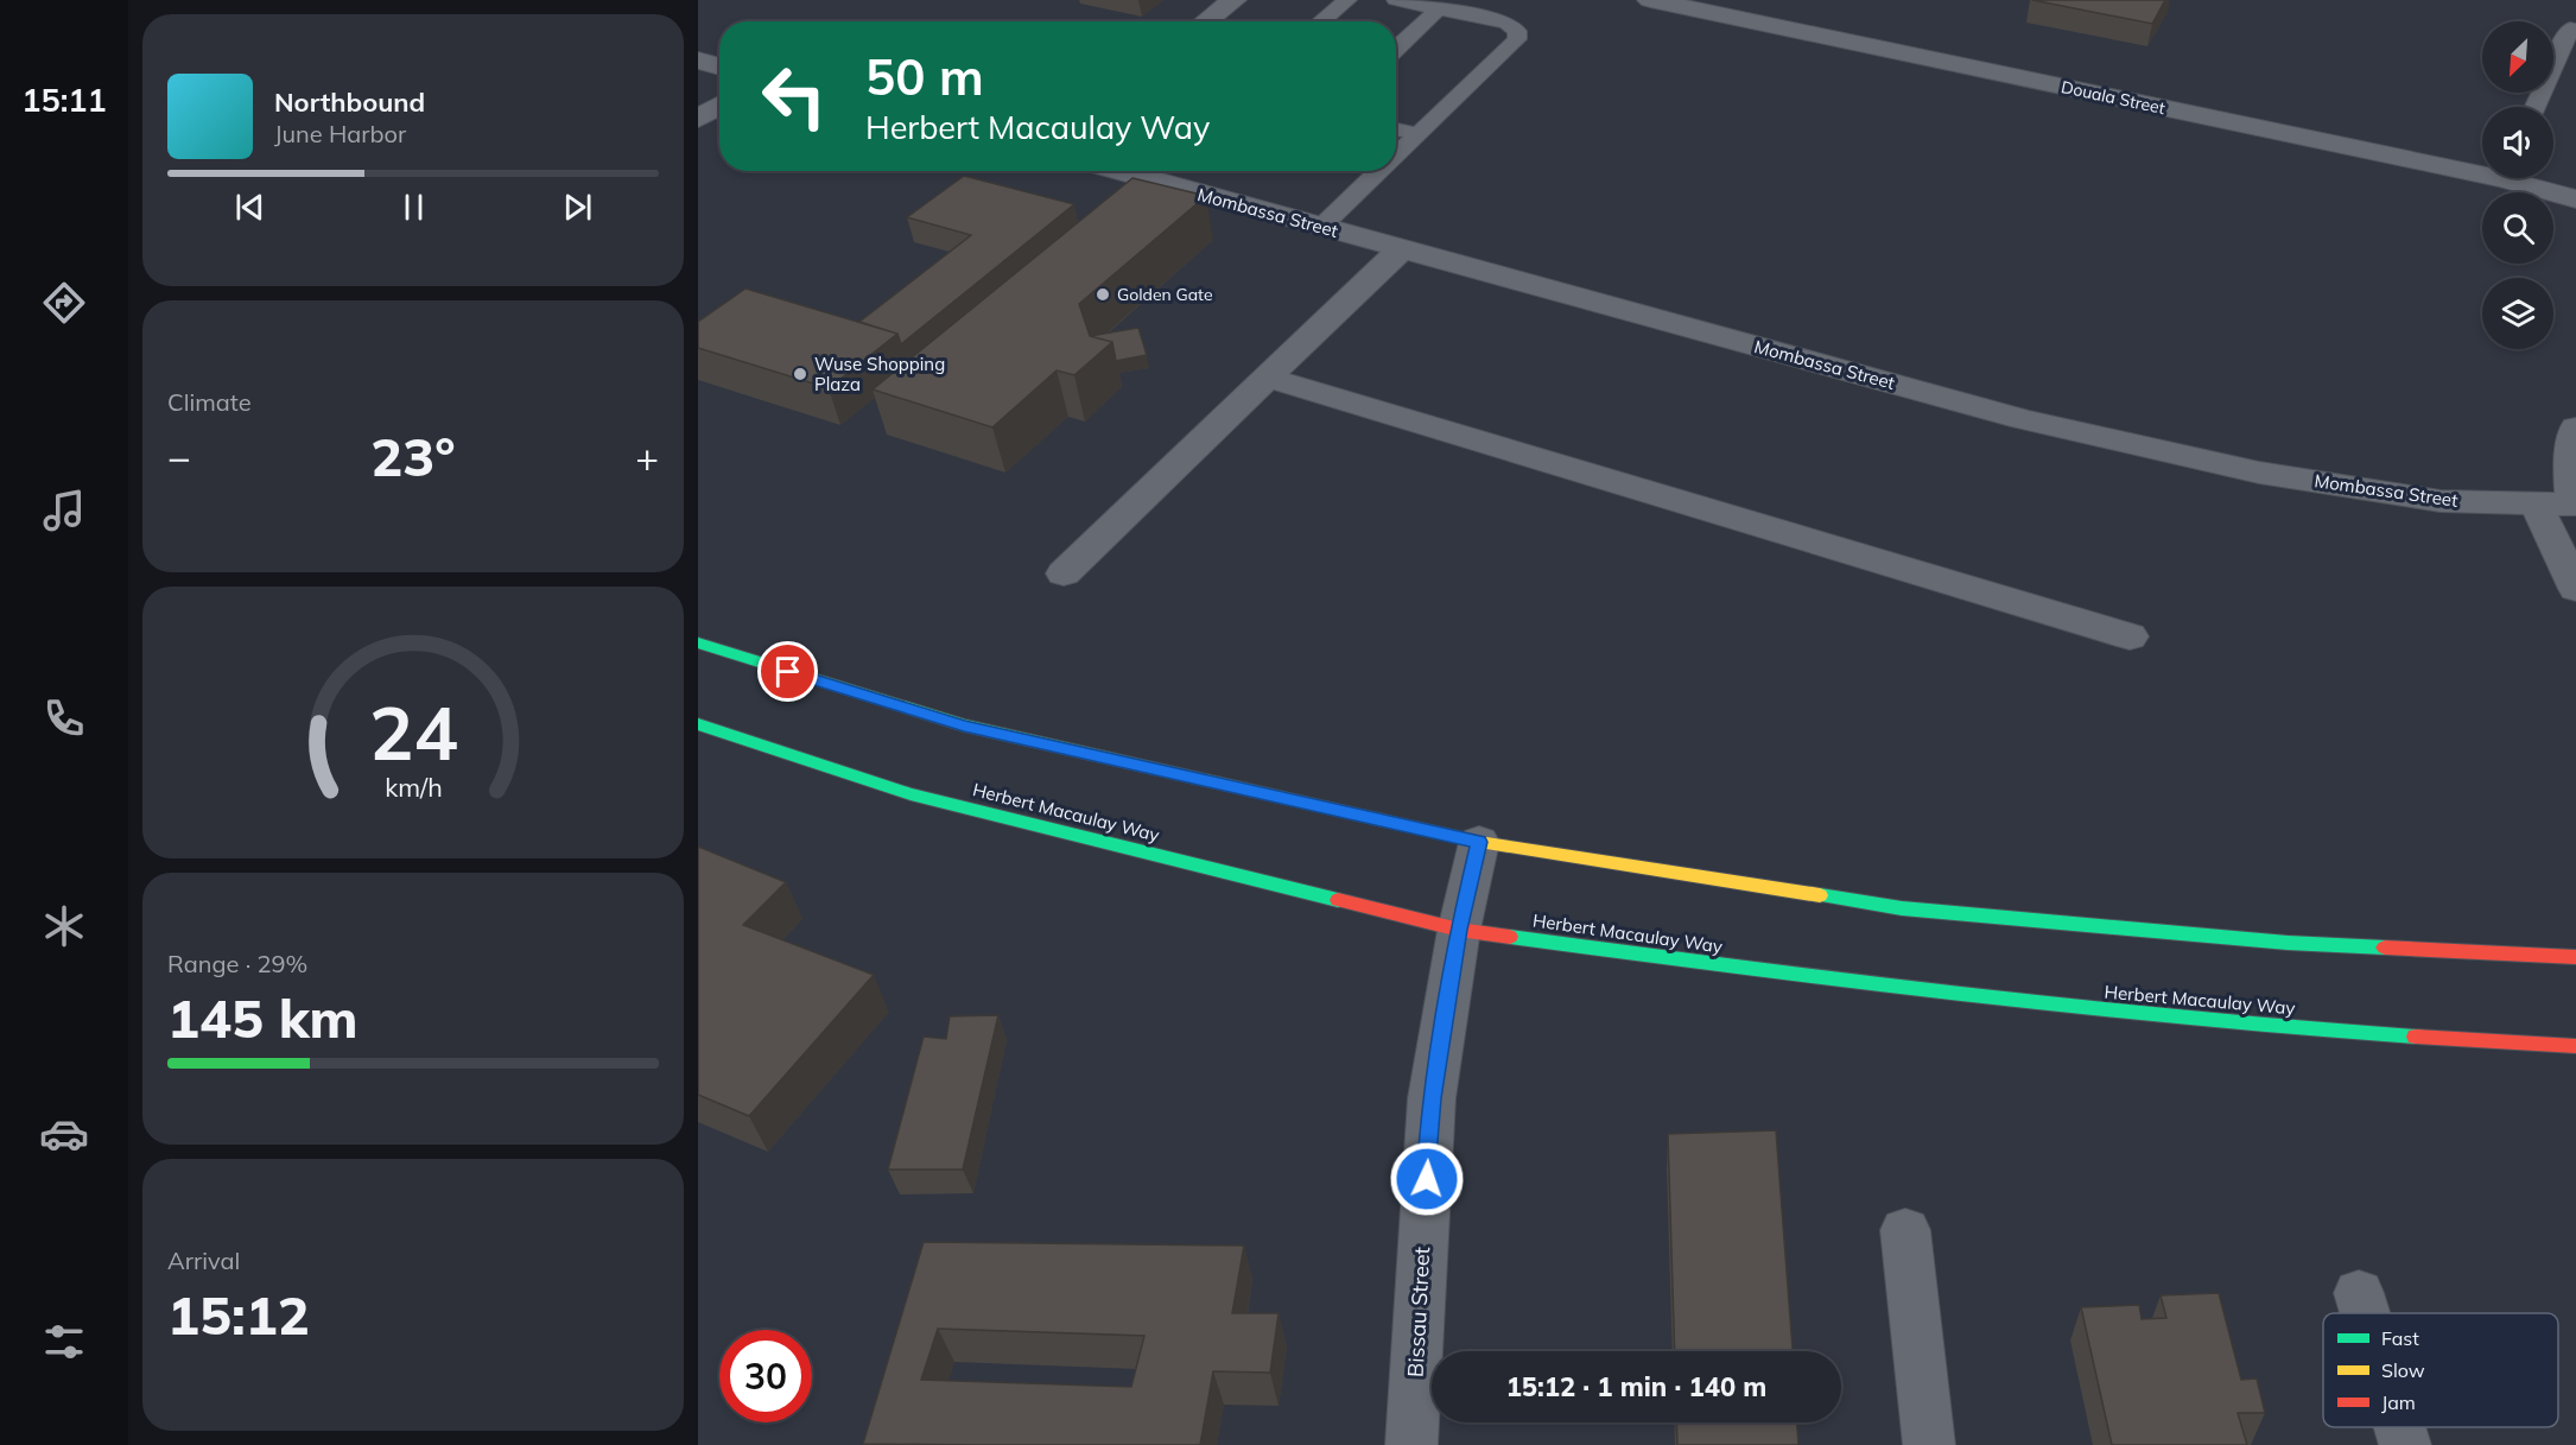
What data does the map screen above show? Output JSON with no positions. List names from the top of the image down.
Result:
{
  "streets": {
    "main road": ["Herbert Macaulay Way"],
    "street": ["Douala Street", "Mombassa Street", "Bissau Street"]
  },
  "crossings": [
    ["Herbert Macaulay Way", "Bissau Street"]
  ],
  "places": ["Golden Gate", "Wuse Shopping Plaza"],
  "legend": ["Fast", "Slow", "Jam"],
  "north": "bottom left",
  "page": {
    "tabs": "15:11",
    "turn": ["50 m", "Herbert Macaulay Way"],
    "song": ["Northbound", "June Harbor"],
    "tile": [
      "Climate",
      ["Range · 29%", "145 km"],
      ["Arrival", "15:12"]
    ],
    "heat": ["−", "23°", "+"],
    "limit": "30",
    "trip": "15:12 · 1 min · 140 m",
    "gauge": ["24", "km/h"]
  }
}
